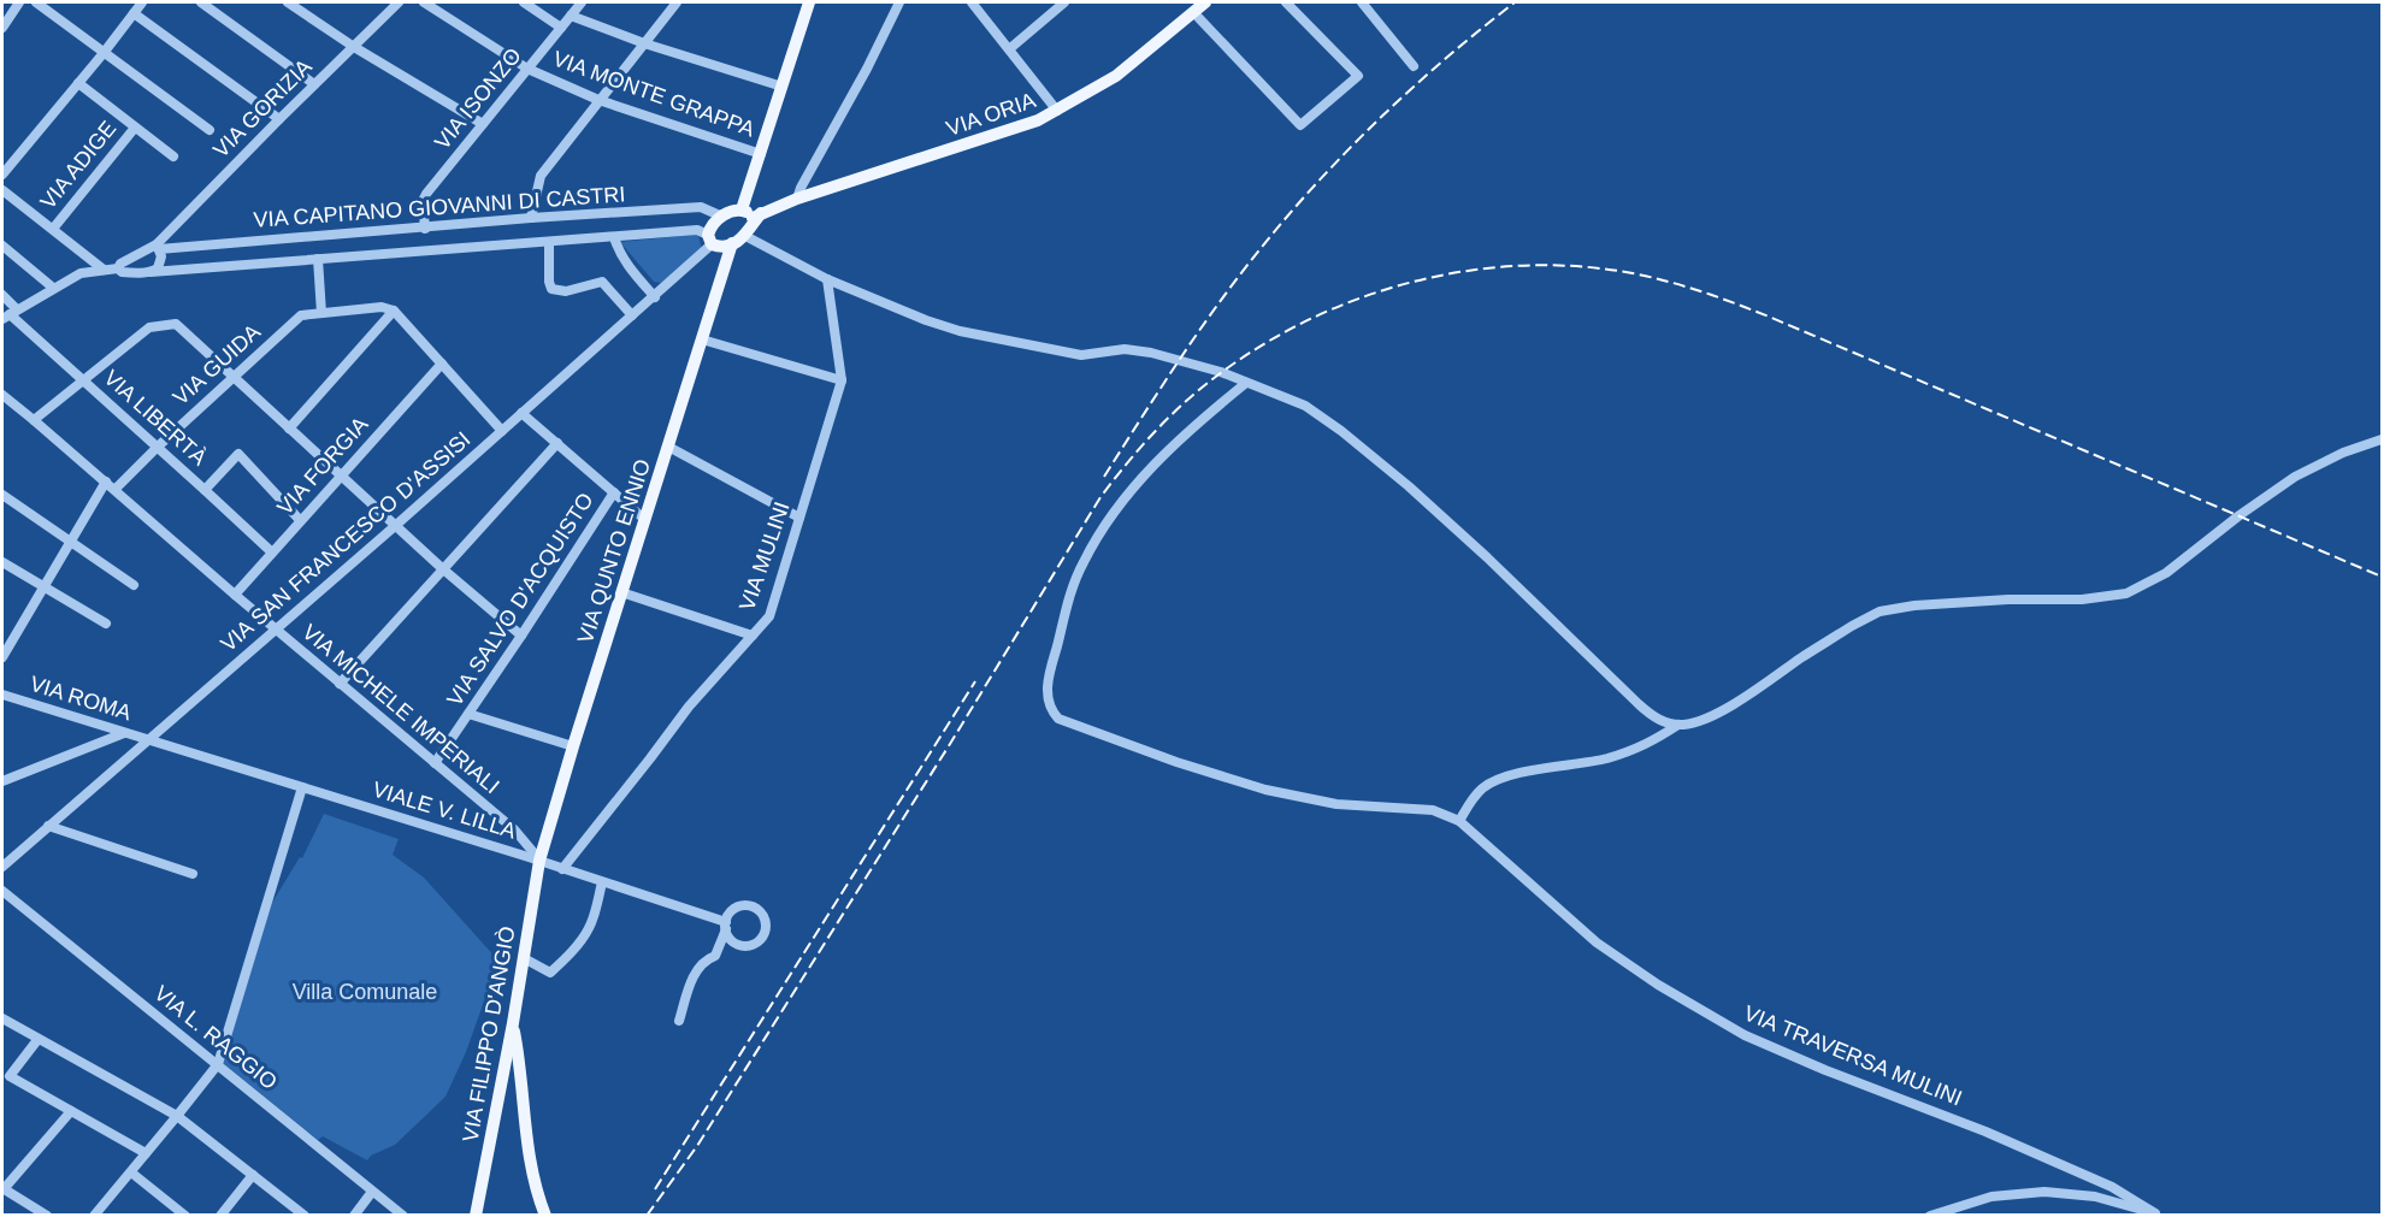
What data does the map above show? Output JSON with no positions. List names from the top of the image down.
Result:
{
  "streets": {
    "main road": ["VIA ORIA", "VIA QUNTO ENNIO", "VIA FILIPPO D'ANGIÒ"],
    "street": [
      "VIA MONTE GRAPPA",
      "VIA ISONZO",
      "VIA GORIZIA",
      "VIA ADIGE",
      "VIA CAPITANO GIOVANNI DI CASTRI",
      "VIA GUIDA",
      "VIA LIBERTÀ",
      "VIA FORGIA",
      "VIA SAN FRANCESCO D'ASSISI",
      "VIA MULINI",
      "VIA SALVO D'ACQUISTO",
      "VIA ROMA",
      "VIA MICHELE IMPERIALI",
      "VIALE V. LILLA",
      "VIA L. RAGGIO",
      "VIA TRAVERSA MULINI"
    ]
  },
  "crossings": [
    ["VIA MONTE GRAPPA", "VIA ISONZO"],
    ["VIA ISONZO", "VIA CAPITANO GIOVANNI DI CASTRI"],
    ["VIA GORIZIA", "VIA CAPITANO GIOVANNI DI CASTRI"],
    ["VIA ORIA", "VIA CAPITANO GIOVANNI DI CASTRI"],
    ["VIA CAPITANO GIOVANNI DI CASTRI", "VIA LIBERTÀ"],
    ["VIA CAPITANO GIOVANNI DI CASTRI", "VIA SAN FRANCESCO D'ASSISI"],
    ["VIA GUIDA", "VIA LIBERTÀ"],
    ["VIA GUIDA", "VIA MICHELE IMPERIALI"],
    ["VIA LIBERTÀ", "VIA FORGIA"],
    ["VIA FORGIA", "VIA MICHELE IMPERIALI"],
    ["VIA SAN FRANCESCO D'ASSISI", "VIA ROMA"],
    ["VIA SAN FRANCESCO D'ASSISI", "VIA MICHELE IMPERIALI"],
    ["VIA SAN FRANCESCO D'ASSISI", "VIALE V. LILLA"],
    ["VIA QUNTO ENNIO", "VIA MICHELE IMPERIALI"],
    ["VIA QUNTO ENNIO", "VIALE V. LILLA"],
    ["VIA QUNTO ENNIO", "VIA FILIPPO D'ANGIÒ"],
    ["VIA MULINI", "VIALE V. LILLA"],
    ["VIA SALVO D'ACQUISTO", "VIA MICHELE IMPERIALI"],
    ["VIA ROMA", "VIALE V. LILLA"],
    ["VIA MICHELE IMPERIALI", "VIALE V. LILLA"],
    ["VIA MICHELE IMPERIALI", "VIA FILIPPO D'ANGIÒ"],
    ["VIALE V. LILLA", "VIA FILIPPO D'ANGIÒ"]
  ],
  "parks": ["Villa Comunale"]
}
